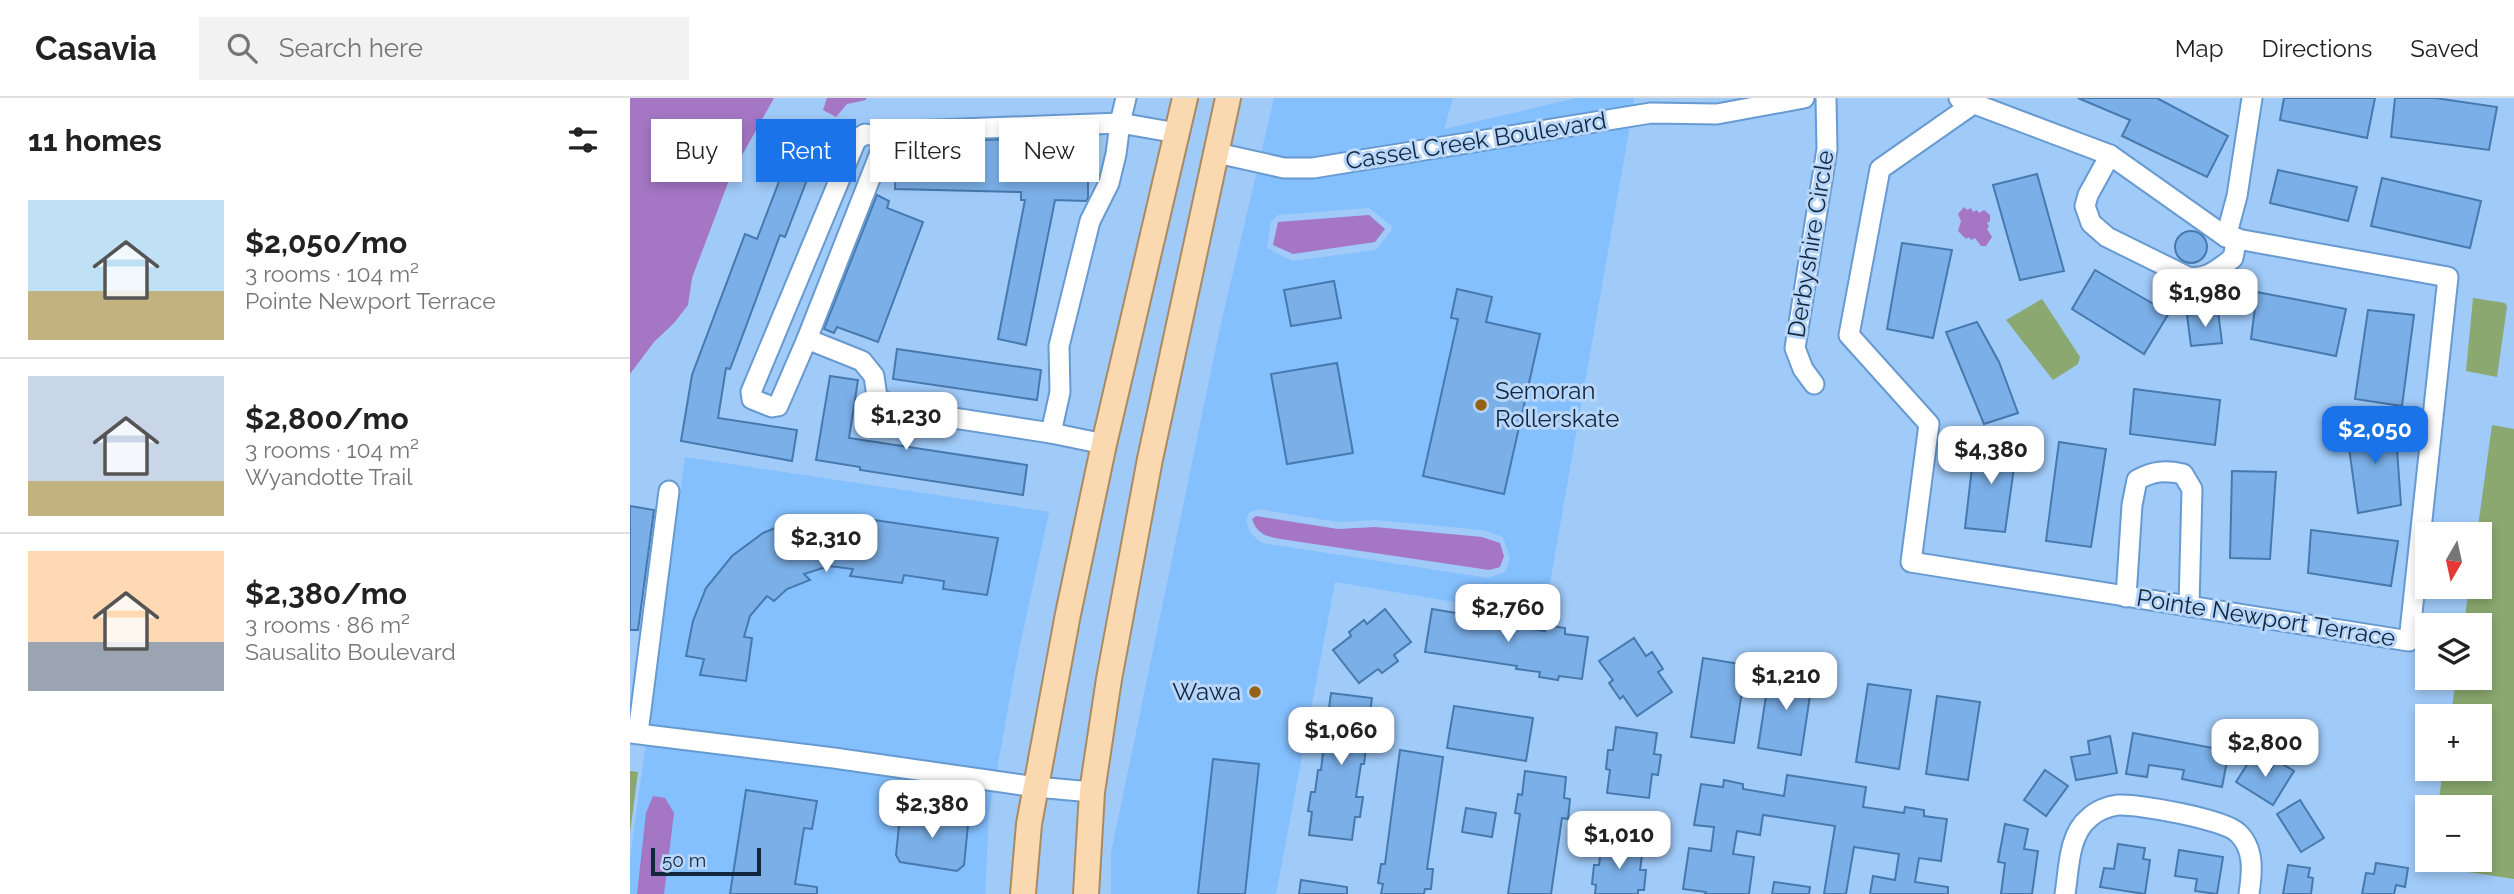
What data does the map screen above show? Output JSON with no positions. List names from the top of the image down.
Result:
{
  "streets": {
    "street": ["Cassel Creek Boulevard", "Derbyshire Circle", "Pointe Newport Terrace"]
  },
  "places": ["Semoran Rollerskate", "Wawa"],
  "scale_bar": "50 m",
  "north": "bottom",
  "page": {
    "header": "Casavia",
    "search": "Search here",
    "nav": ["Map", "Directions", "Saved"],
    "heading": "11 homes",
    "chip": [
      "Buy",
      "Rent",
      "Filters",
      "New"
    ],
    "list": [
      {
        "name": "$2,050/mo",
        "note": "3 rooms · 104 m² · Pointe Newport Terrace"
      },
      {
        "name": "$2,800/mo",
        "note": "3 rooms · 104 m² · Wyandotte Trail"
      },
      {
        "name": "$2,380/mo",
        "note": "3 rooms · 86 m² · Sausalito Boulevard"
      }
    ],
    "price": [
      "$1,980",
      "$1,230",
      "$2,050",
      "$4,380",
      "$2,310",
      "$2,760",
      "$1,210",
      "$1,060",
      "$2,800",
      "$2,380",
      "$1,010"
    ],
    "map_buttons": ["+", "−"],
    "scale": "50 m"
  }
}
